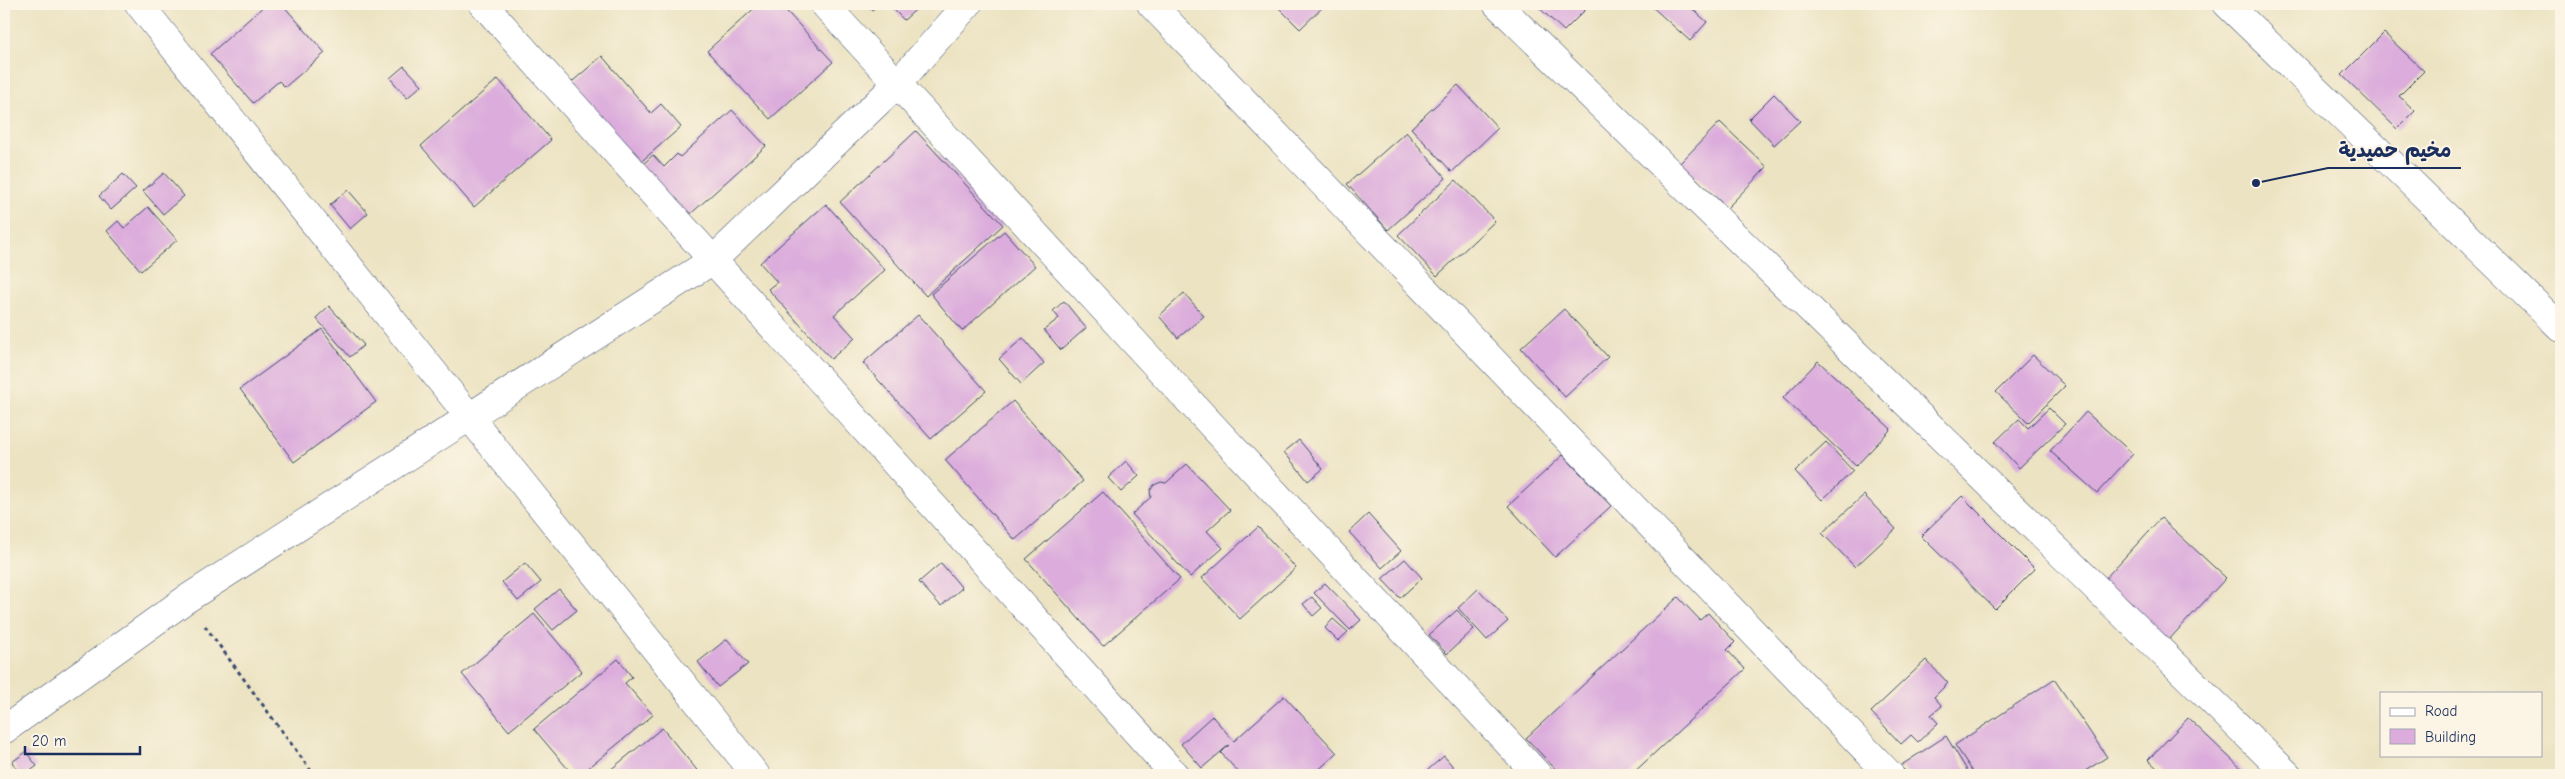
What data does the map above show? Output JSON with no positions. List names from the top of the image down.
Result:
{
  "places": ["مخيم حميدية"],
  "legend": ["Road", "Building"],
  "scale_bar": "20 m"
}
